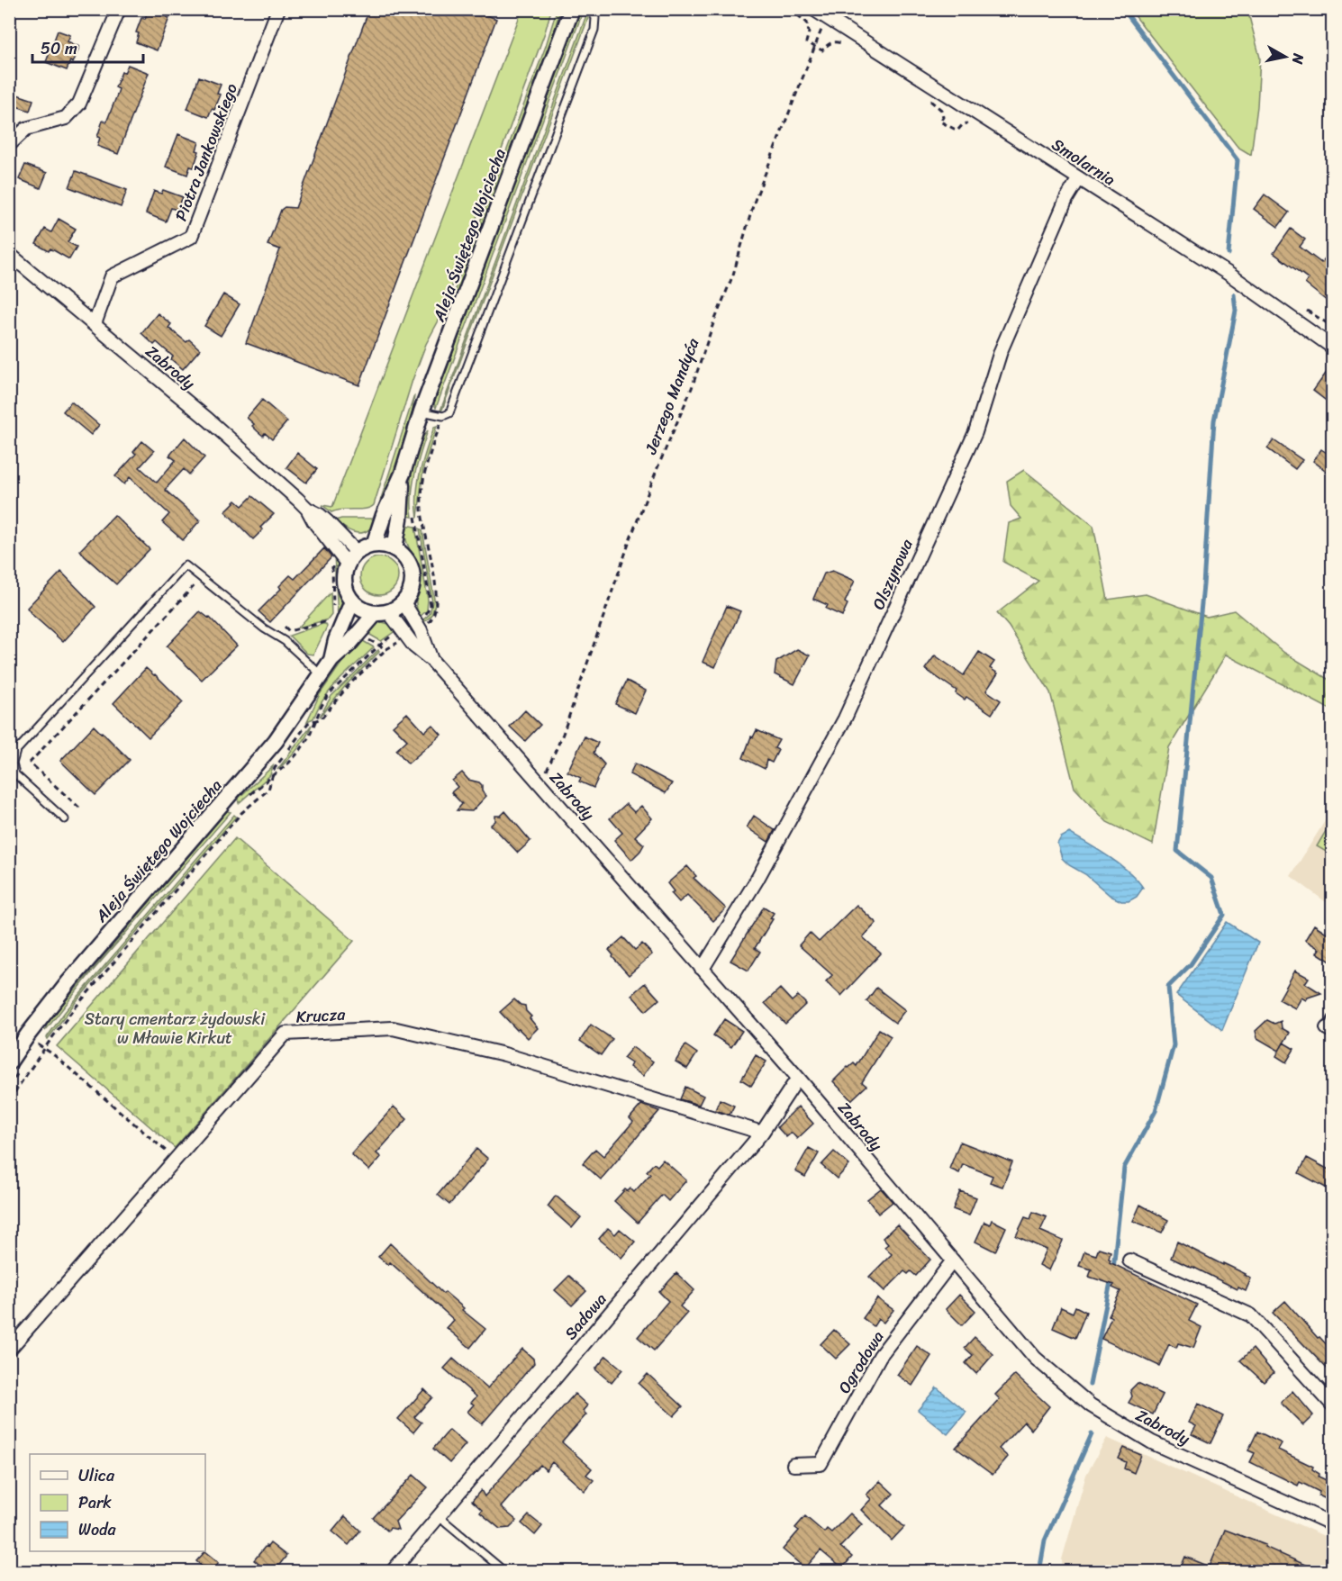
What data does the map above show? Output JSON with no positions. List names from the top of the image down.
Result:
{
  "streets": {
    "street": [
      "Piotra Jankowskiego",
      "Smolarnia",
      "Aleja Świętego Wojciecha",
      "Zabrody",
      "Olszynowa",
      "Krucza",
      "Sadowa",
      "Ogrodowa"
    ],
    "path": ["Jerzego Mandyća"]
  },
  "crossings": [
    ["Piotra Jankowskiego", "Zabrody"],
    ["Smolarnia", "Jerzego Mandyća"],
    ["Smolarnia", "Olszynowa"],
    ["Aleja Świętego Wojciecha", "Zabrody"],
    ["Zabrody", "Jerzego Mandyća"],
    ["Zabrody", "Olszynowa"],
    ["Zabrody", "Sadowa"],
    ["Zabrody", "Ogrodowa"],
    ["Krucza", "Sadowa"]
  ],
  "parks": ["Stary cmentarz żydowski w Mławie Kirkut"],
  "legend": ["Ulica", "Park", "Woda"],
  "scale_bar": "50 m",
  "north": "right"
}
